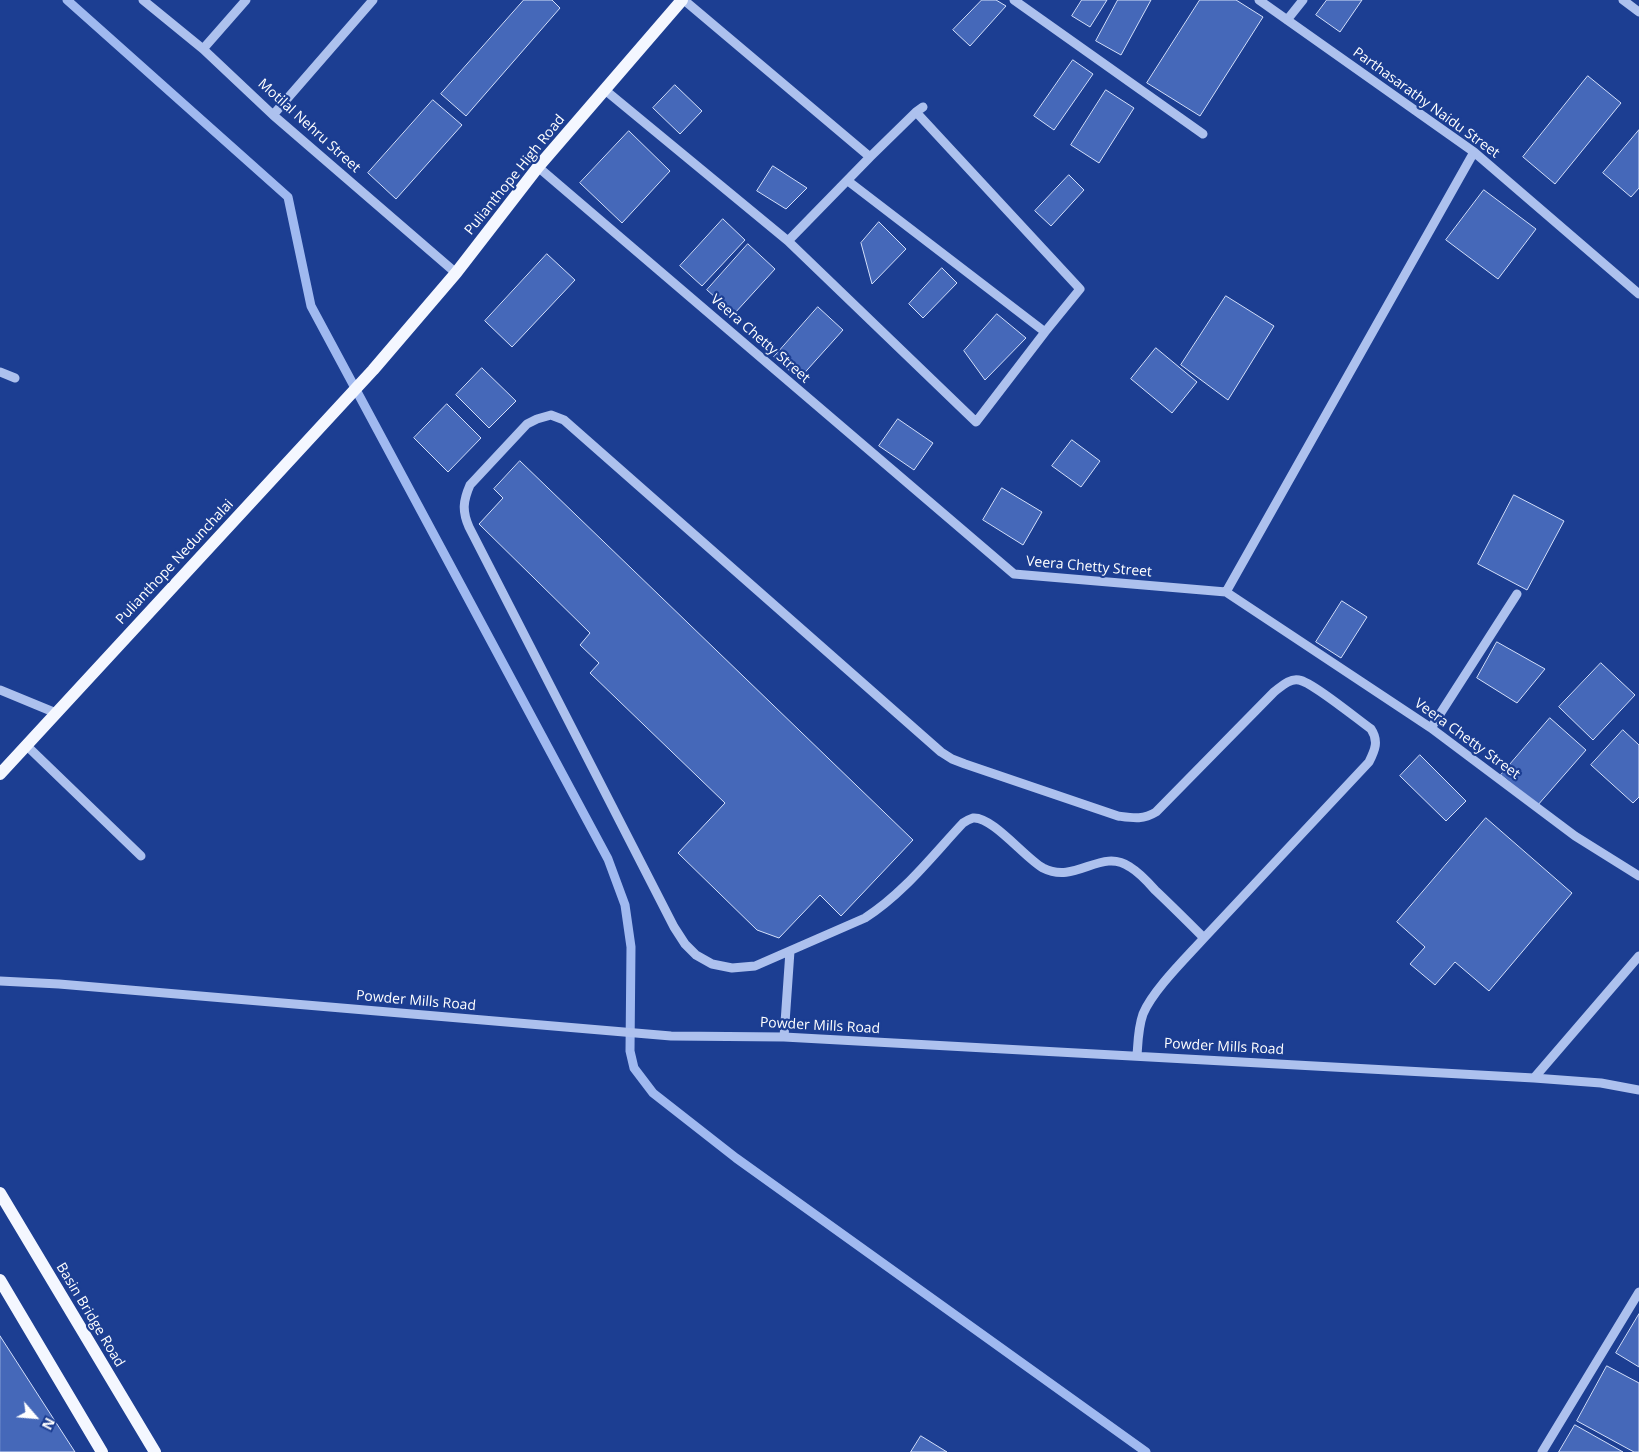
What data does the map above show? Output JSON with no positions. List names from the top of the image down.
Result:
{
  "streets": {
    "main road": ["Pulianthope High Road", "Pulianthope Nedunchalai", "Basin Bridge Road"],
    "street": [
      "Parthasarathy Naidu Street",
      "Motilal Nehru Street",
      "Veera Chetty Street",
      "Powder Mills Road"
    ]
  },
  "crossings": [
    ["Motilal Nehru Street", "Pulianthope High Road"],
    ["Pulianthope High Road", "Veera Chetty Street"],
    ["Pulianthope High Road", "Pulianthope Nedunchalai"]
  ],
  "north": "bottom right"
}
